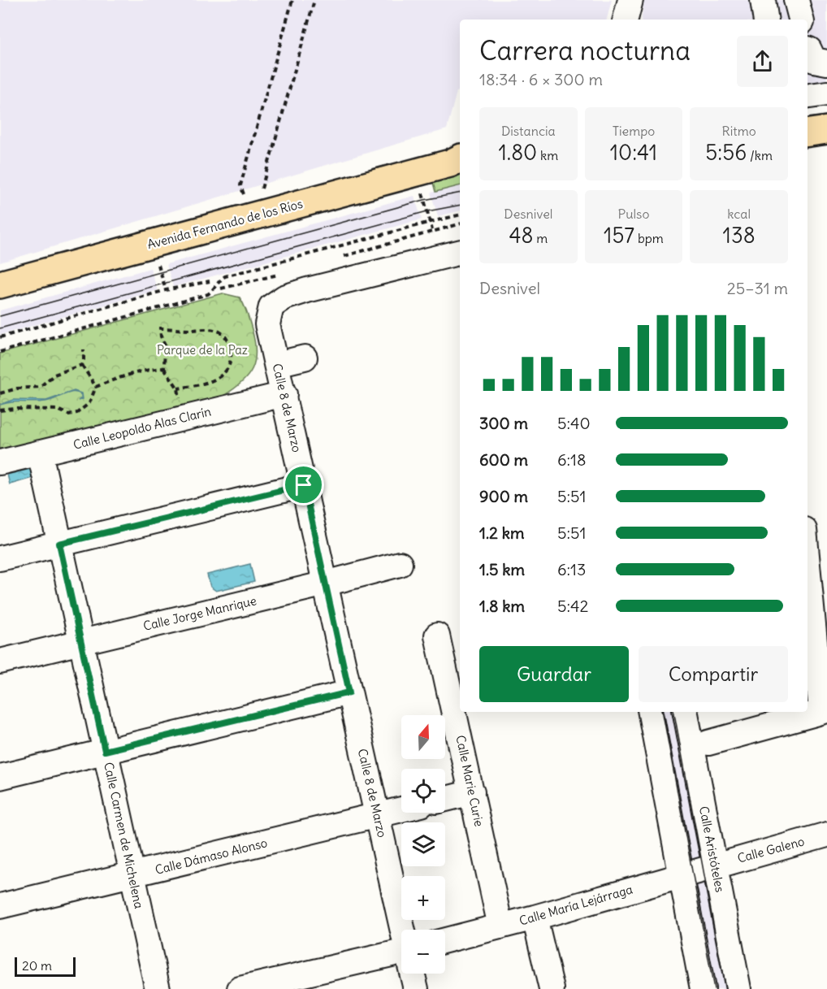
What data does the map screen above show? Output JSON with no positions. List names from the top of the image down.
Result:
{
  "streets": {
    "main road": ["Avenida Fernando de los Ríos"],
    "street": [
      "Calle 8 de Marzo",
      "Calle Leopoldo Alas Clarín",
      "Calle Jorge Manrique",
      "Calle Marie Curie",
      "Calle Carmen de Michelena",
      "Calle Aristóteles",
      "Calle Galeno",
      "Calle Dámaso Alonso",
      "Calle María Lejárraga"
    ]
  },
  "crossings": [
    ["Calle 8 de Marzo", "Calle Leopoldo Alas Clarín"],
    ["Calle 8 de Marzo", "Calle Jorge Manrique"],
    ["Calle 8 de Marzo", "Calle Dámaso Alonso"],
    ["Calle Leopoldo Alas Clarín", "Calle Carmen de Michelena"],
    ["Calle Jorge Manrique", "Calle Carmen de Michelena"],
    ["Calle Marie Curie", "Calle María Lejárraga"],
    ["Calle Carmen de Michelena", "Calle Dámaso Alonso"],
    ["Calle Aristóteles", "Calle Galeno"],
    ["Calle Aristóteles", "Calle María Lejárraga"],
    ["Calle Galeno", "Calle María Lejárraga"]
  ],
  "parks": ["Parque de la Paz"],
  "scale_bar": "20 m",
  "north": "top",
  "page": {
    "heading": ["Carrera nocturna", "18:34 · 6 × 300 m"],
    "stats": [
      ["Distancia", "1.80 km"],
      ["Tiempo", "10:41"],
      ["Ritmo", "5:56 /km"],
      ["Desnivel", "48 m"],
      ["Pulso", "157 bpm"],
      ["kcal", "138"]
    ],
    "chart": ["Desnivel", "25–31 m"],
    "list": [
      {
        "name": "300 m",
        "note": "5:40"
      },
      {
        "name": "600 m",
        "note": "6:18"
      },
      {
        "name": "900 m",
        "note": "5:51"
      },
      {
        "name": "1.2 km",
        "note": "5:51"
      },
      {
        "name": "1.5 km",
        "note": "6:13"
      },
      {
        "name": "1.8 km",
        "note": "5:42"
      }
    ],
    "buttons": ["Guardar", "Compartir"],
    "map_buttons": ["+", "−"],
    "scale": "20 m"
  }
}
